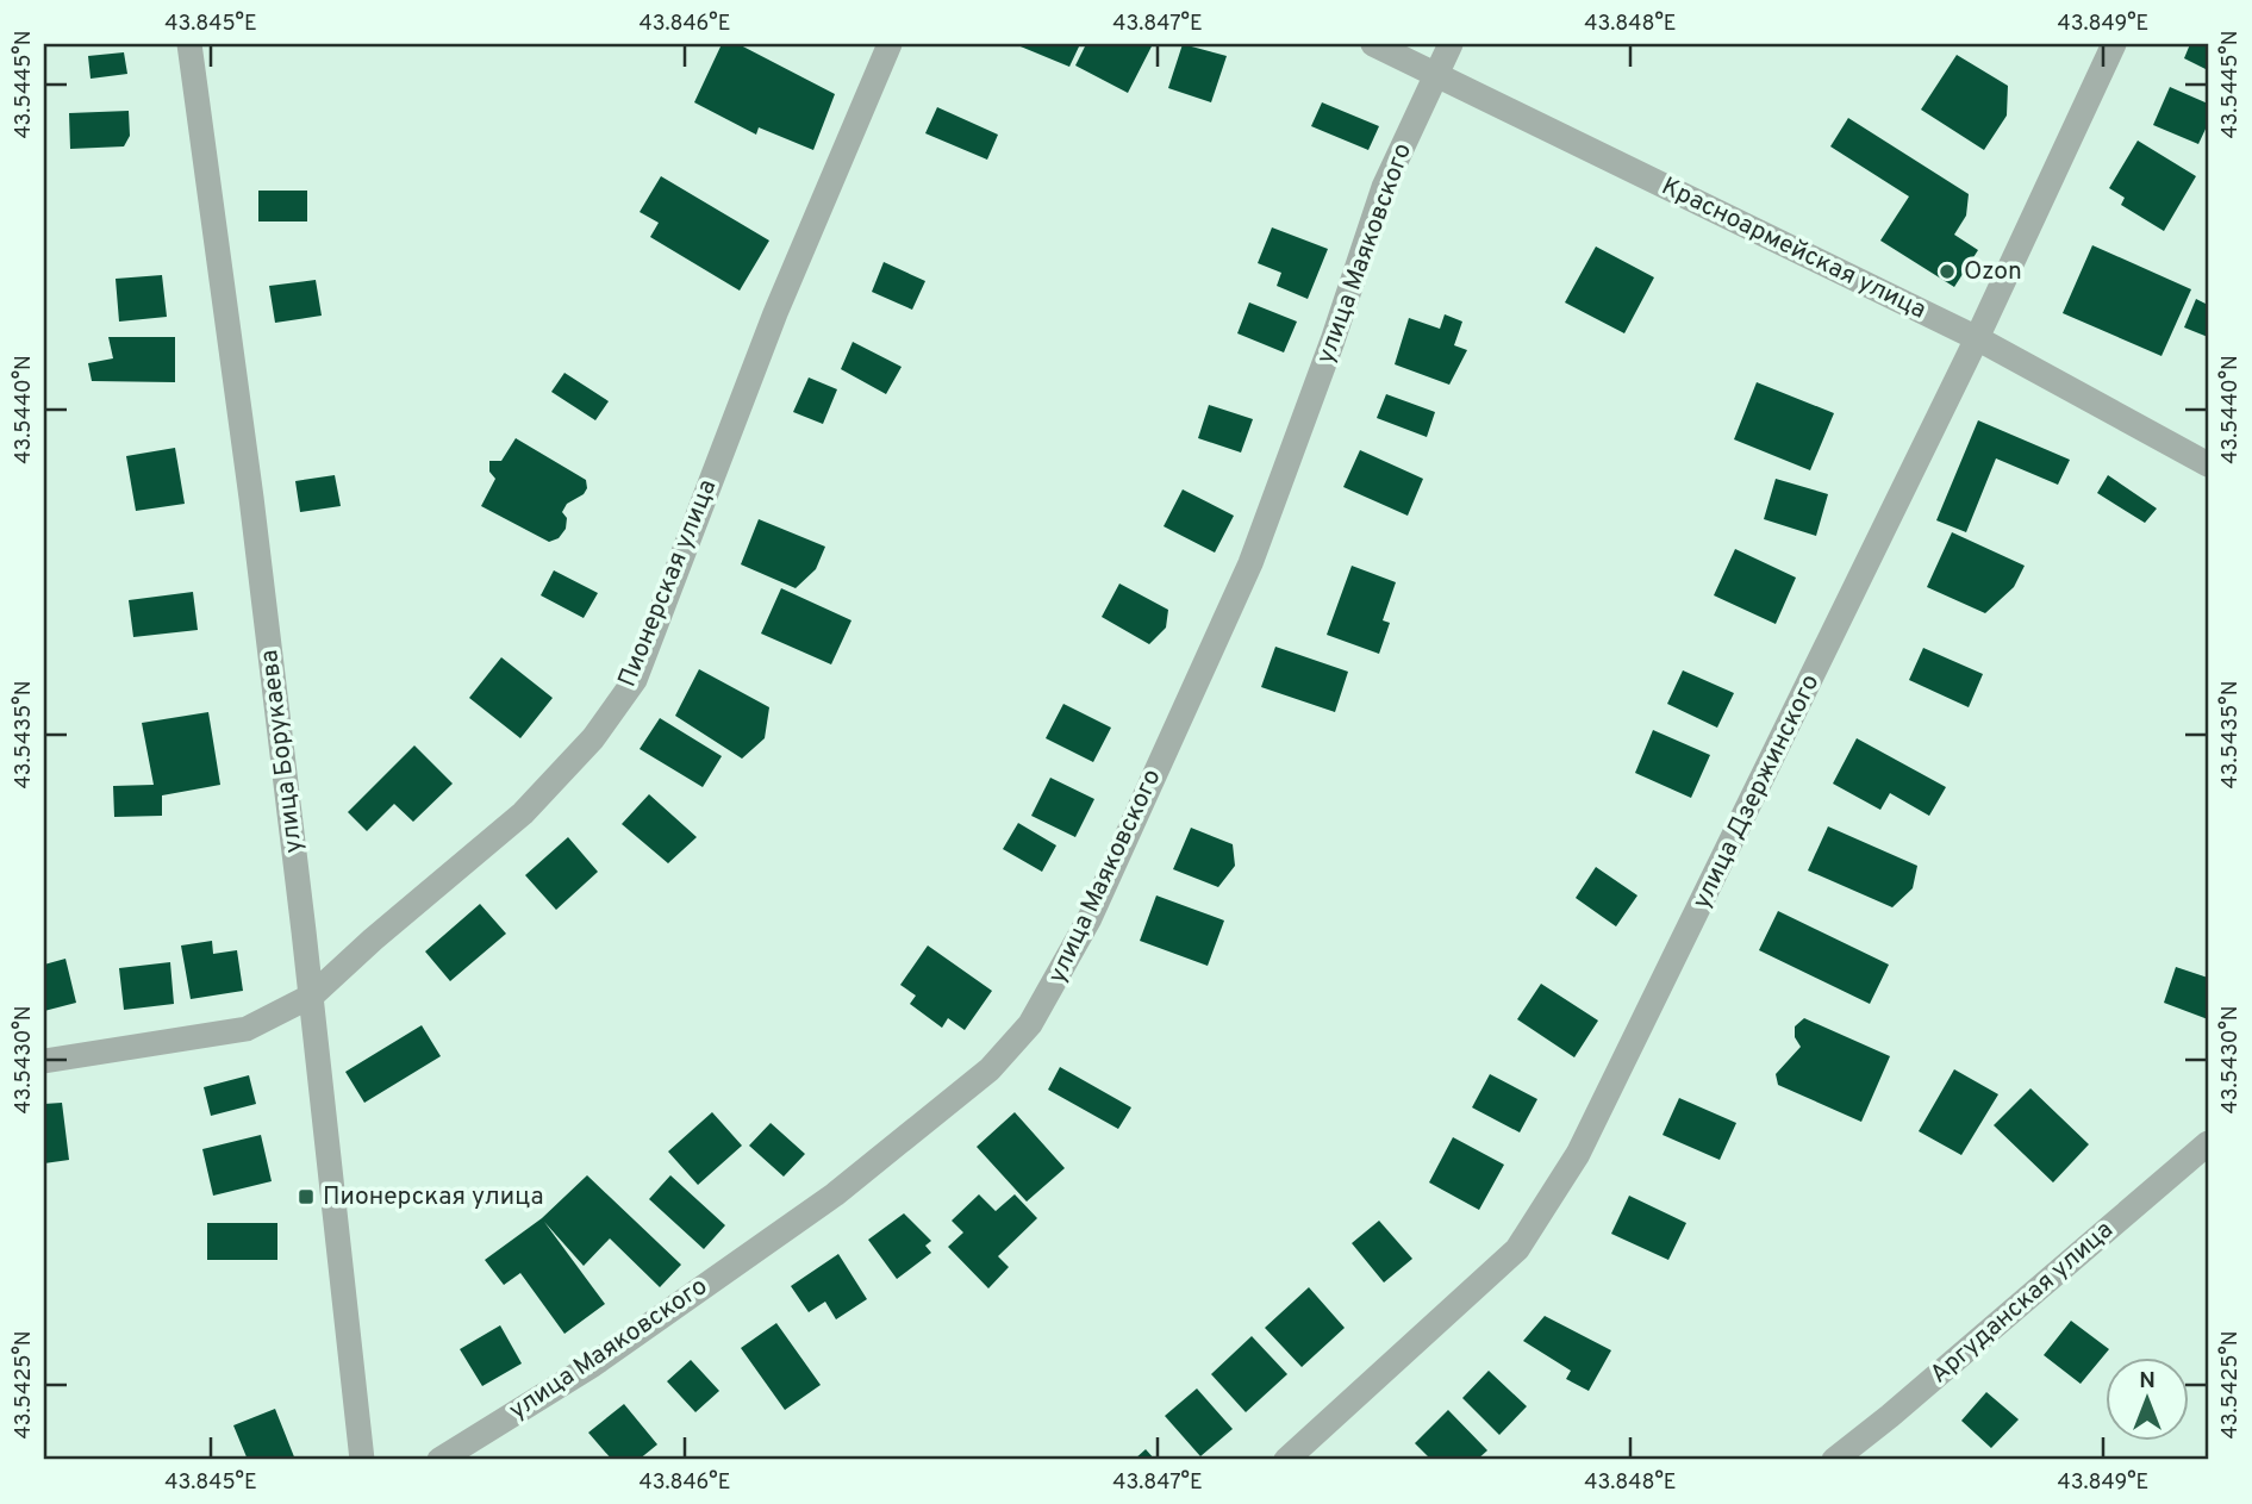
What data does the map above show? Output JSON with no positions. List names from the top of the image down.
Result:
{
  "streets": {
    "street": [
      "Красноармейская улица",
      "улица Маяковского",
      "Пионерская улица",
      "улица Борукаева",
      "улица Дзержинского",
      "Аргуданская улица"
    ]
  },
  "crossings": [
    ["Красноармейская улица", "улица Маяковского"],
    ["Красноармейская улица", "улица Дзержинского"],
    ["Пионерская улица", "улица Борукаева"]
  ],
  "places": {
    "other": ["Ozon"],
    "transit": ["Пионерская улица"]
  },
  "north": "top",
  "coordinates": [
    "43.845°E",
    "43.846°E",
    "43.847°E",
    "43.848°E",
    "43.849°E",
    "43.5445°N",
    "43.5440°N",
    "43.5435°N",
    "43.5430°N",
    "43.5425°N"
  ]
}
